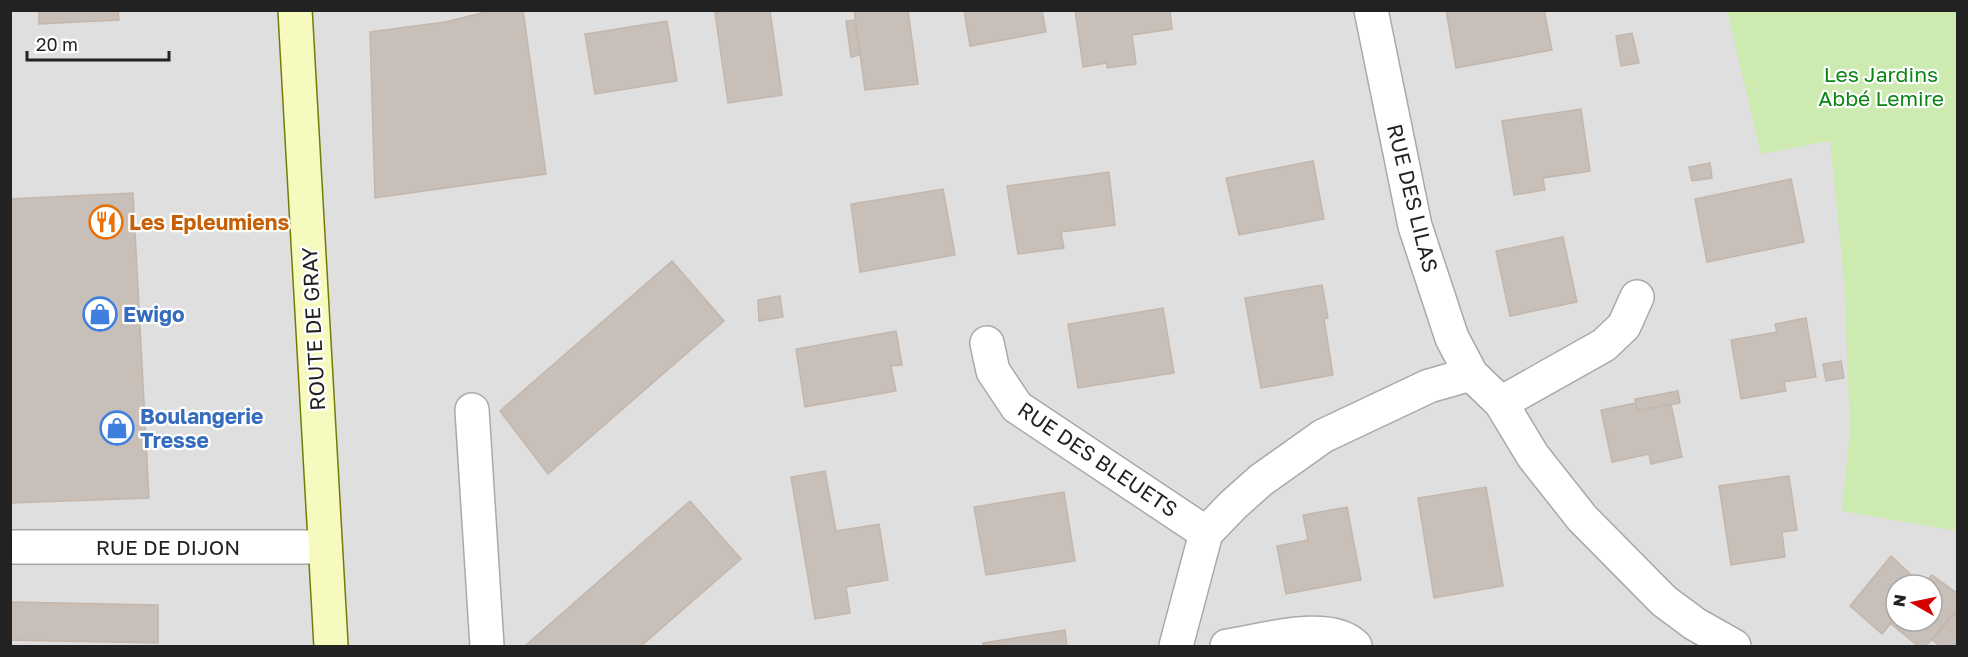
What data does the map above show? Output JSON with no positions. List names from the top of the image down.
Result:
{
  "streets": {
    "main road": ["ROUTE DE GRAY"],
    "street": ["RUE DES LILAS", "RUE DES BLEUETS", "RUE DE DIJON"]
  },
  "crossings": [
    ["ROUTE DE GRAY", "RUE DE DIJON"]
  ],
  "parks": ["Les Jardins Abbé Lemire"],
  "places": {
    "restaurant": ["Les Epleumiens"],
    "shop": ["Ewigo", "Boulangerie Tresse"]
  },
  "scale_bar": "20 m",
  "north": "left"
}
